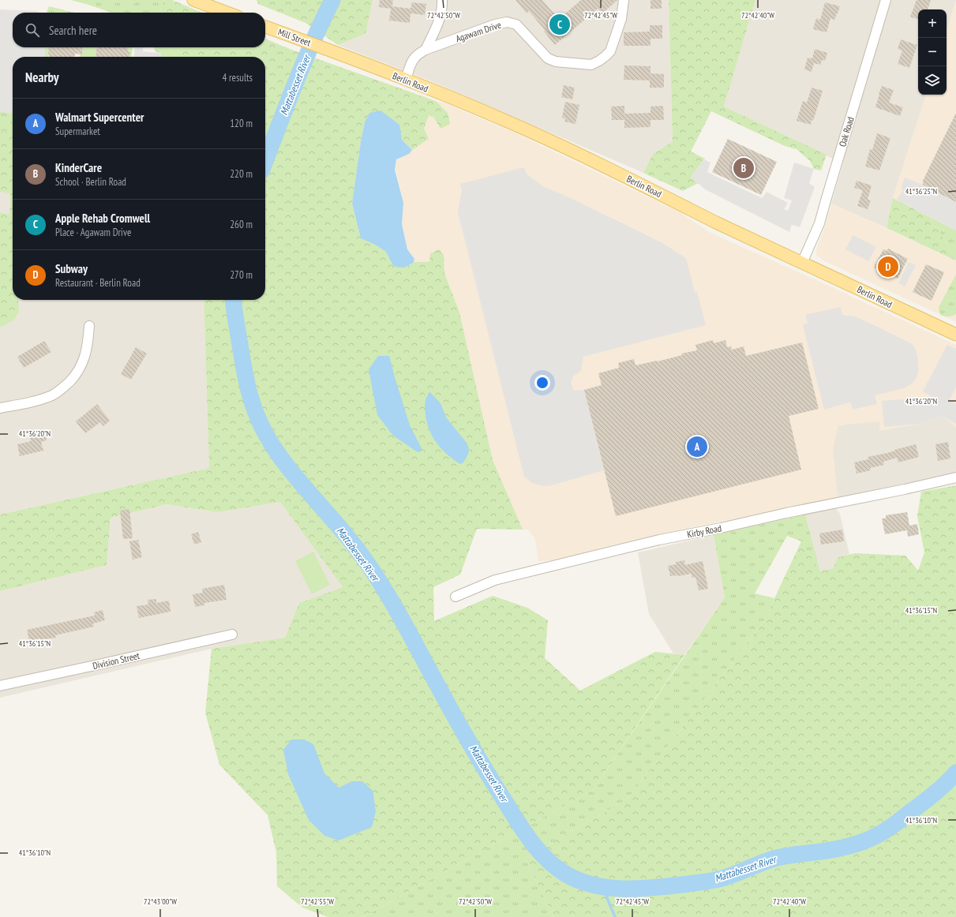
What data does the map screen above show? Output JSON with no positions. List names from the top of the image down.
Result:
{
  "streets": {
    "main road": ["Mill Street", "Berlin Road"],
    "street": [
      "Agawam Drive",
      "Oak Road",
      "Kirby Road",
      "Division Street"
    ]
  },
  "crossings": [
    ["Agawam Drive", "Berlin Road"],
    ["Mill Street", "Berlin Road"],
    ["Berlin Road", "Oak Road"]
  ],
  "water": ["Mattabesset River"],
  "page": {
    "map_buttons": ["+", "−"],
    "pins": [
      "C",
      "B",
      "D",
      "A"
    ],
    "search": "Search here",
    "heading": ["Nearby", "4 results"],
    "list": [
      {
        "mark": "A",
        "name": "Walmart Supercenter",
        "note": "Supermarket",
        "value": "120 m"
      },
      {
        "mark": "B",
        "name": "KinderCare",
        "note": "School · Berlin Road",
        "value": "220 m"
      },
      {
        "mark": "C",
        "name": "Apple Rehab Cromwell",
        "note": "Place · Agawam Drive",
        "value": "260 m"
      },
      {
        "mark": "D",
        "name": "Subway",
        "note": "Restaurant · Berlin Road",
        "value": "270 m"
      }
    ]
  },
  "coordinates": [
    "72°42'50\"W",
    "72°42'45\"W",
    "72°42'40\"W",
    "41°36'25\"N",
    "41°36'20\"N",
    "41°36'15\"N",
    "41°36'10\"N",
    "72°43'00\"W",
    "72°42'55\"W"
  ]
}
